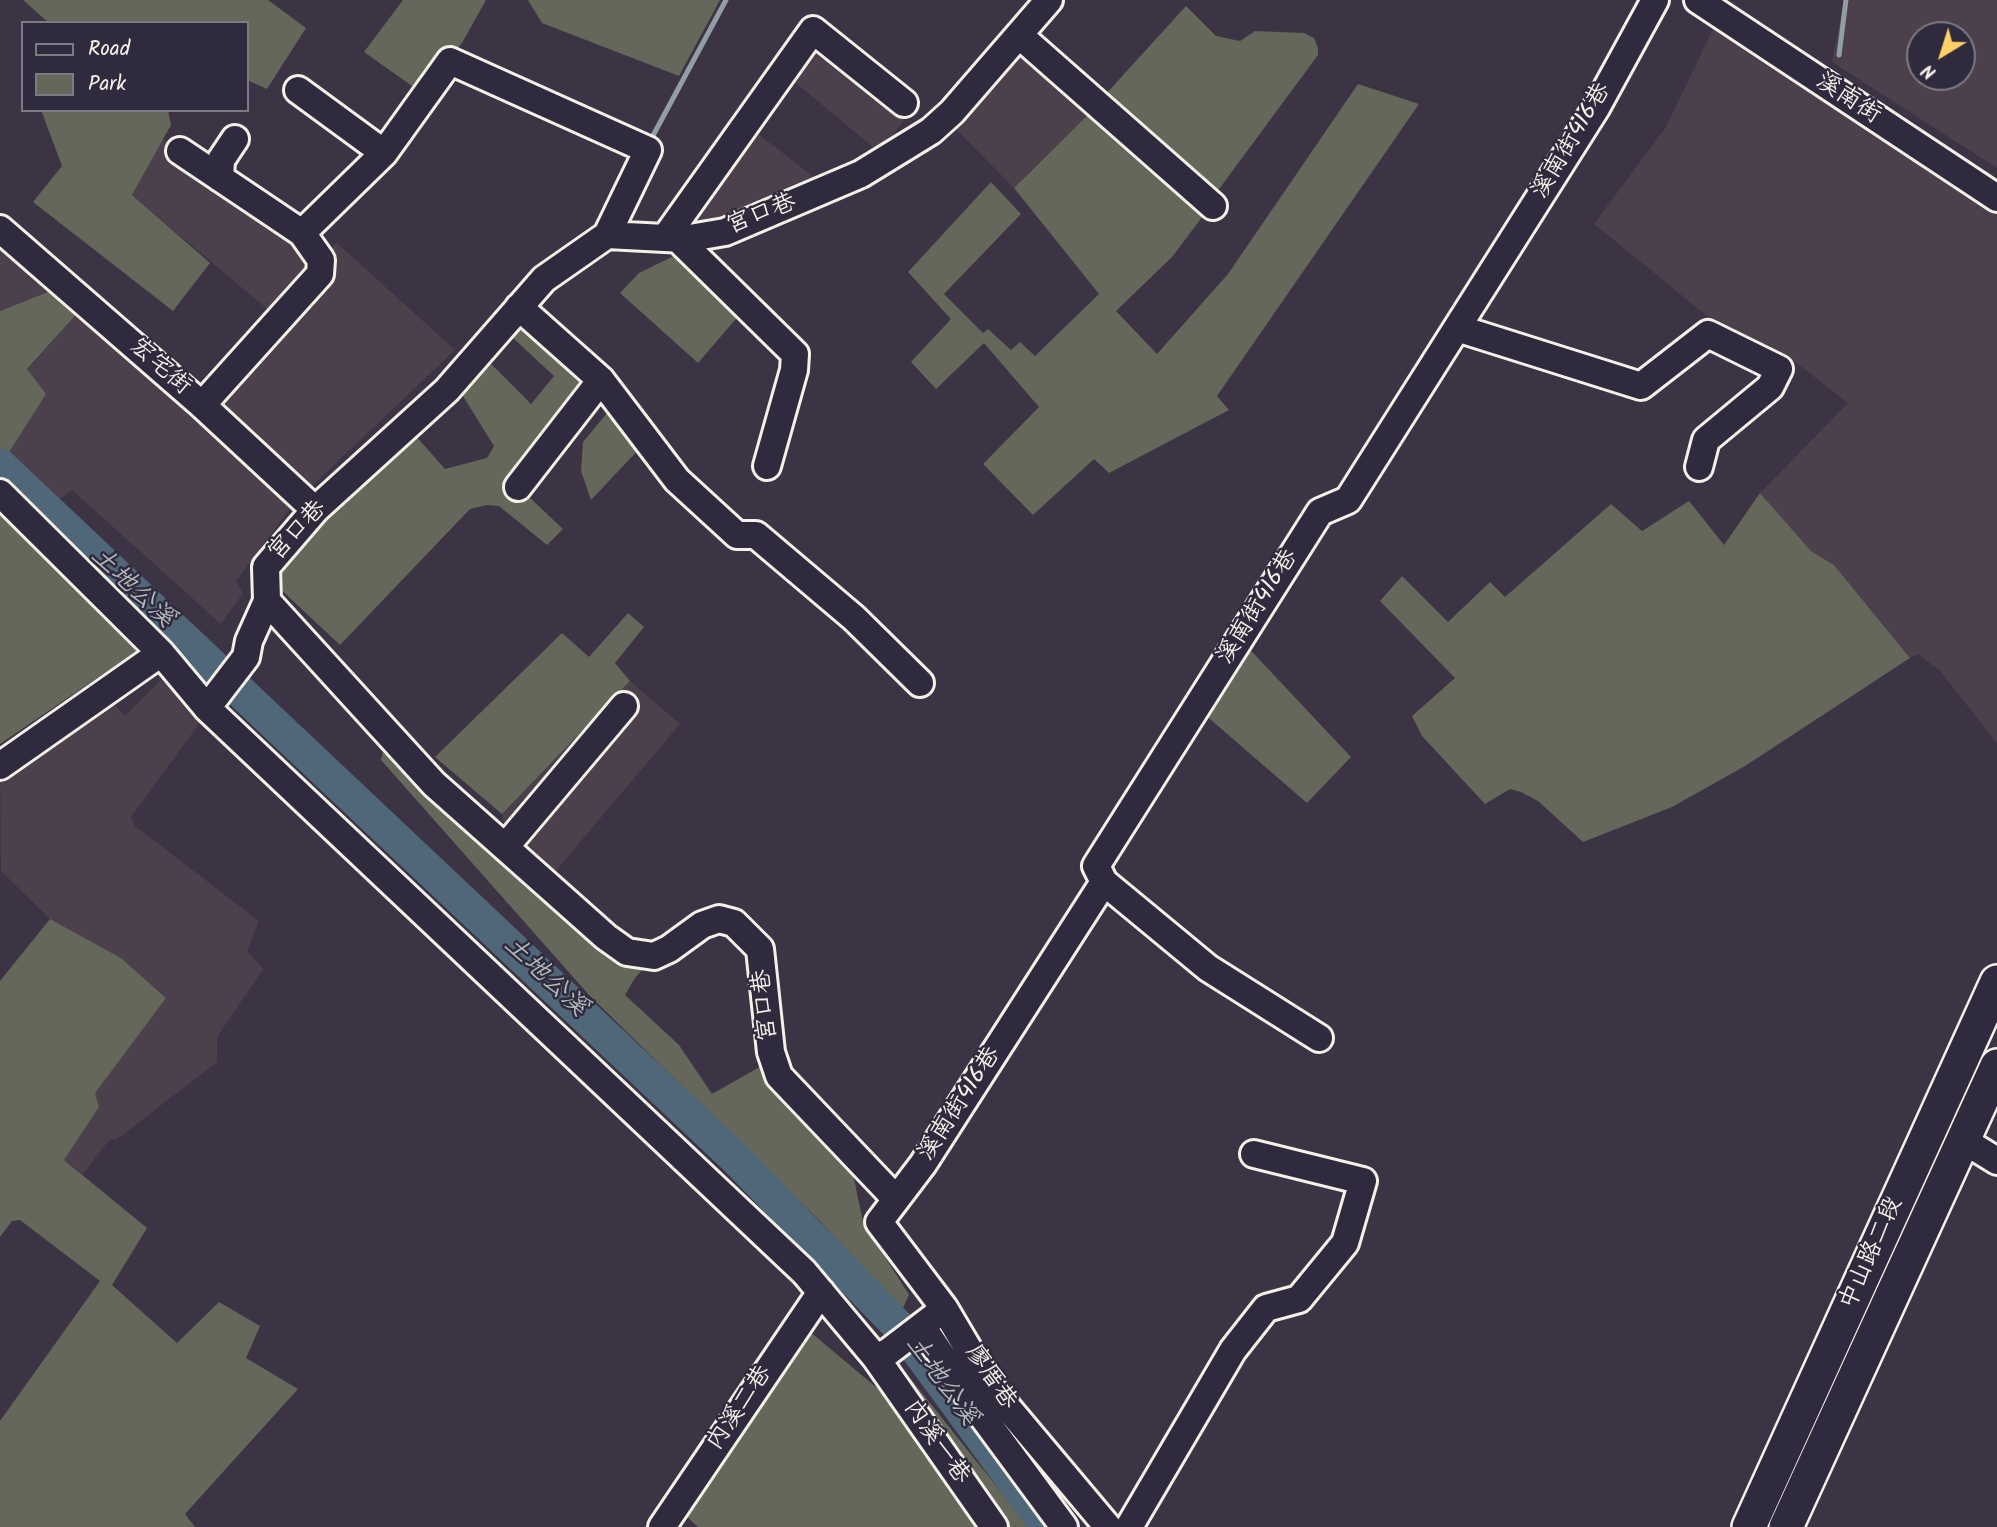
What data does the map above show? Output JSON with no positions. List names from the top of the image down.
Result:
{
  "streets": {
    "main road": ["中山路二段"],
    "street": [
      "溪南街",
      "溪南街416巷",
      "宮口巷",
      "宏宅街",
      "廖厝巷",
      "內溪二巷",
      "內溪一巷"
    ]
  },
  "crossings": [
    ["溪南街416巷", "宮口巷"],
    ["溪南街416巷", "廖厝巷"],
    ["宮口巷", "宏宅街"],
    ["內溪二巷", "內溪一巷"]
  ],
  "water": ["土地公溪"],
  "legend": ["Road", "Park"],
  "north": "bottom left"
}
